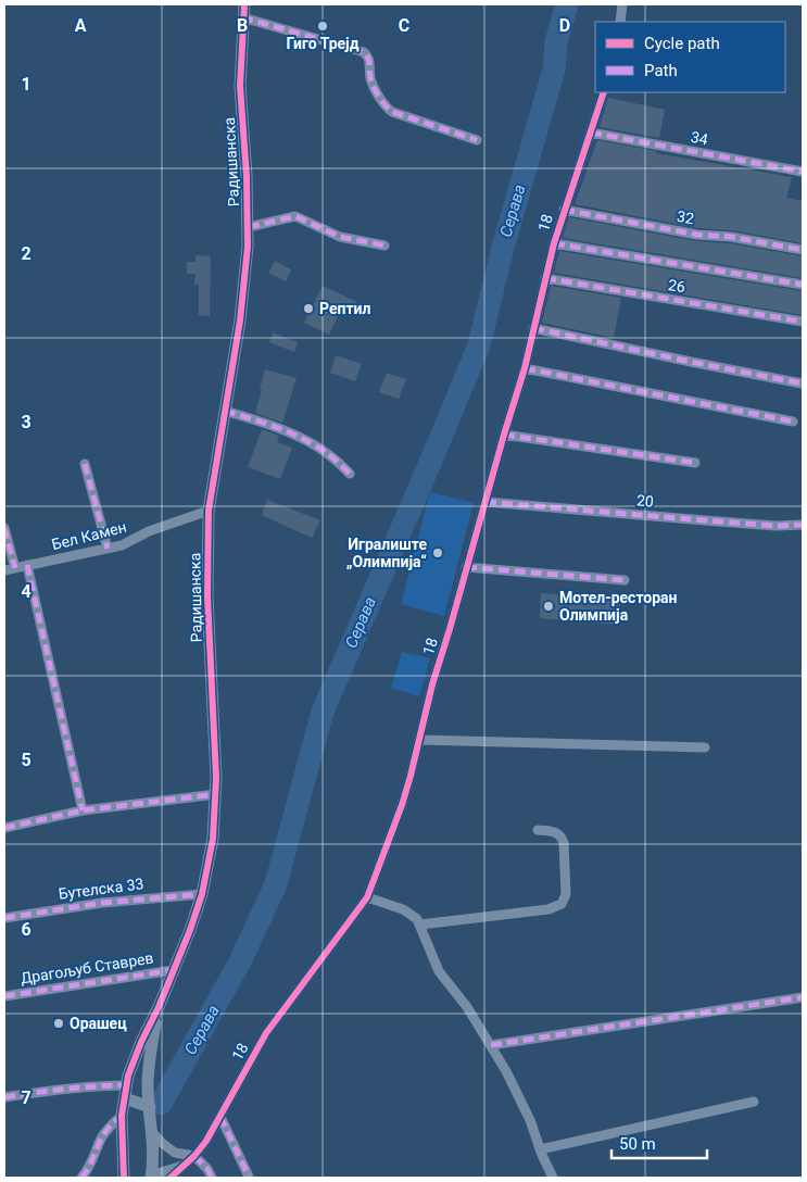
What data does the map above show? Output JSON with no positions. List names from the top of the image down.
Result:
{
  "streets": {
    "street": [
      "34",
      "Радишанска",
      "32",
      "18",
      "26",
      "20",
      "Бел Камен",
      "Бутелска 33",
      "Драгољуб Ставрев"
    ]
  },
  "crossings": [
    ["34", "18"],
    ["Радишанска", "18"],
    ["Радишанска", "Бел Камен"],
    ["Радишанска", "Бутелска 33"],
    ["Радишанска", "Драгољуб Ставрев"],
    ["32", "18"],
    ["18", "26"],
    ["18", "20"]
  ],
  "water": ["Серава"],
  "places": [
    "Гиго Трејд",
    "Рептил",
    "Игралиште „Олимпија“",
    "Мотел-ресторан Олимпија",
    "Орашец"
  ],
  "legend": ["Cycle path", "Path"],
  "scale_bar": "50 m",
  "grid": {
    "columns": [
      "A",
      "B",
      "C",
      "D"
    ],
    "rows": [
      "1",
      "2",
      "3",
      "4",
      "5",
      "6",
      "7"
    ]
  }
}
